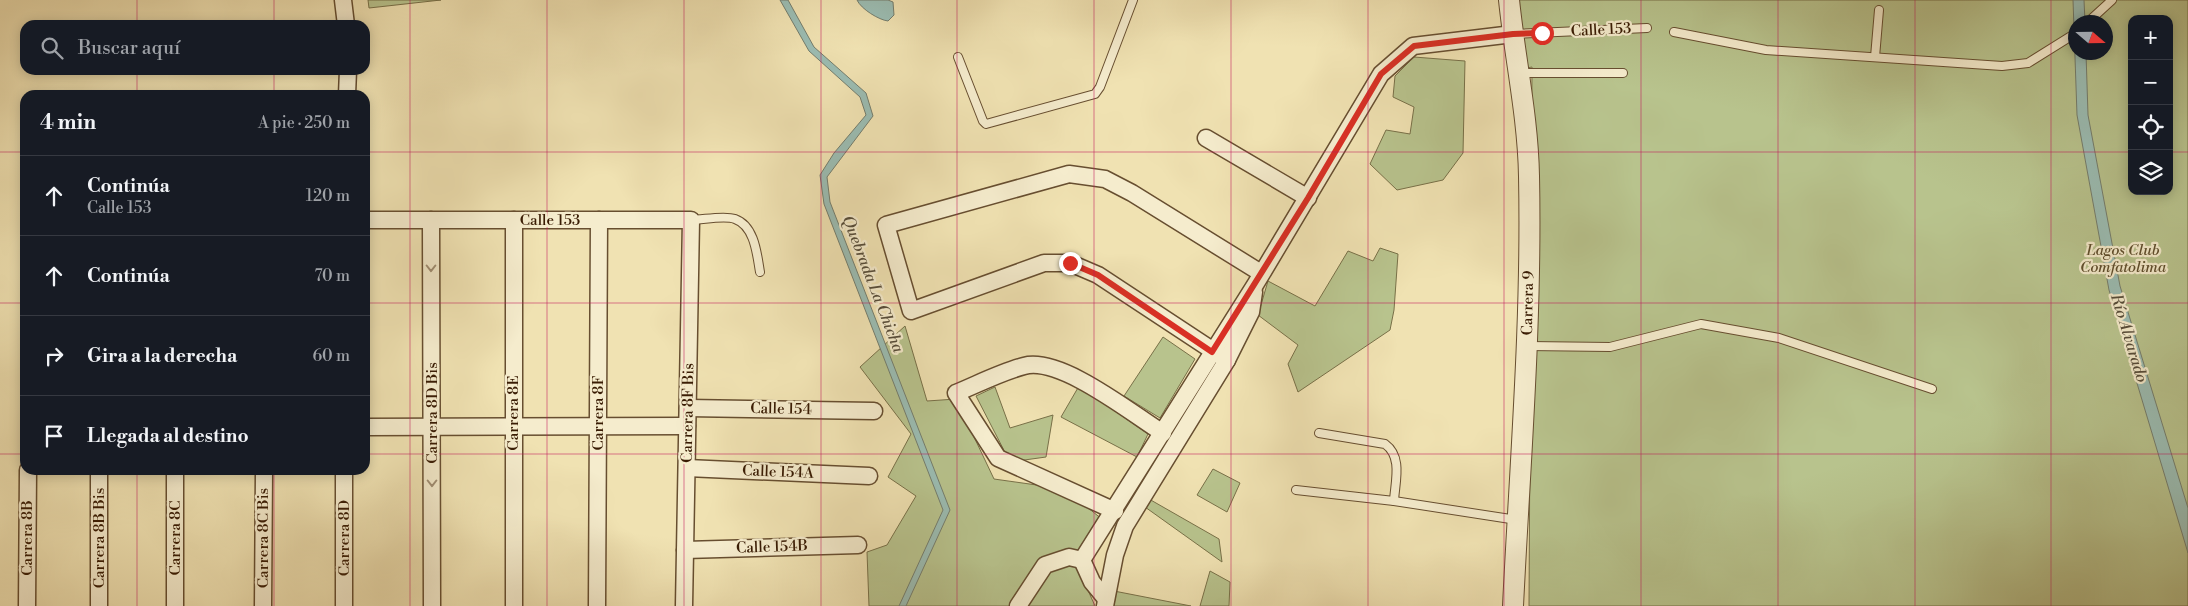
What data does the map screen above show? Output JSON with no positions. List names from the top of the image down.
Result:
{
  "streets": {
    "street": [
      "Calle 153",
      "Carrera 9",
      "Calle 154",
      "Carrera 8D Bis",
      "Carrera 8E",
      "Carrera 8F",
      "Carrera 8F Bis",
      "Calle 154A",
      "Carrera 8B",
      "Carrera 8B Bis",
      "Carrera 8C",
      "Carrera 8C Bis",
      "Carrera 8D",
      "Calle 154B"
    ]
  },
  "crossings": [
    ["Calle 153", "Carrera 9"],
    ["Calle 153", "Carrera 8D Bis"],
    ["Calle 153", "Carrera 8E"],
    ["Calle 153", "Carrera 8F"],
    ["Calle 153", "Carrera 8F Bis"],
    ["Calle 154", "Carrera 8F Bis"],
    ["Carrera 8F Bis", "Calle 154A"],
    ["Carrera 8F Bis", "Calle 154B"]
  ],
  "one_way": ["Carrera 8D Bis"],
  "water": ["Quebrada La Chicha", "Río Alvarado"],
  "parks": ["Lagos Club Comfatolima"],
  "north": "right",
  "page": {
    "map_buttons": ["+", "−"],
    "search": "Buscar aquí",
    "heading": ["4 min", "A pie · 250 m"],
    "list": [
      ["Continúa", "Calle 153", "120 m"],
      ["Continúa", "70 m"],
      ["Gira a la derecha", "60 m"],
      "Llegada al destino"
    ]
  }
}
